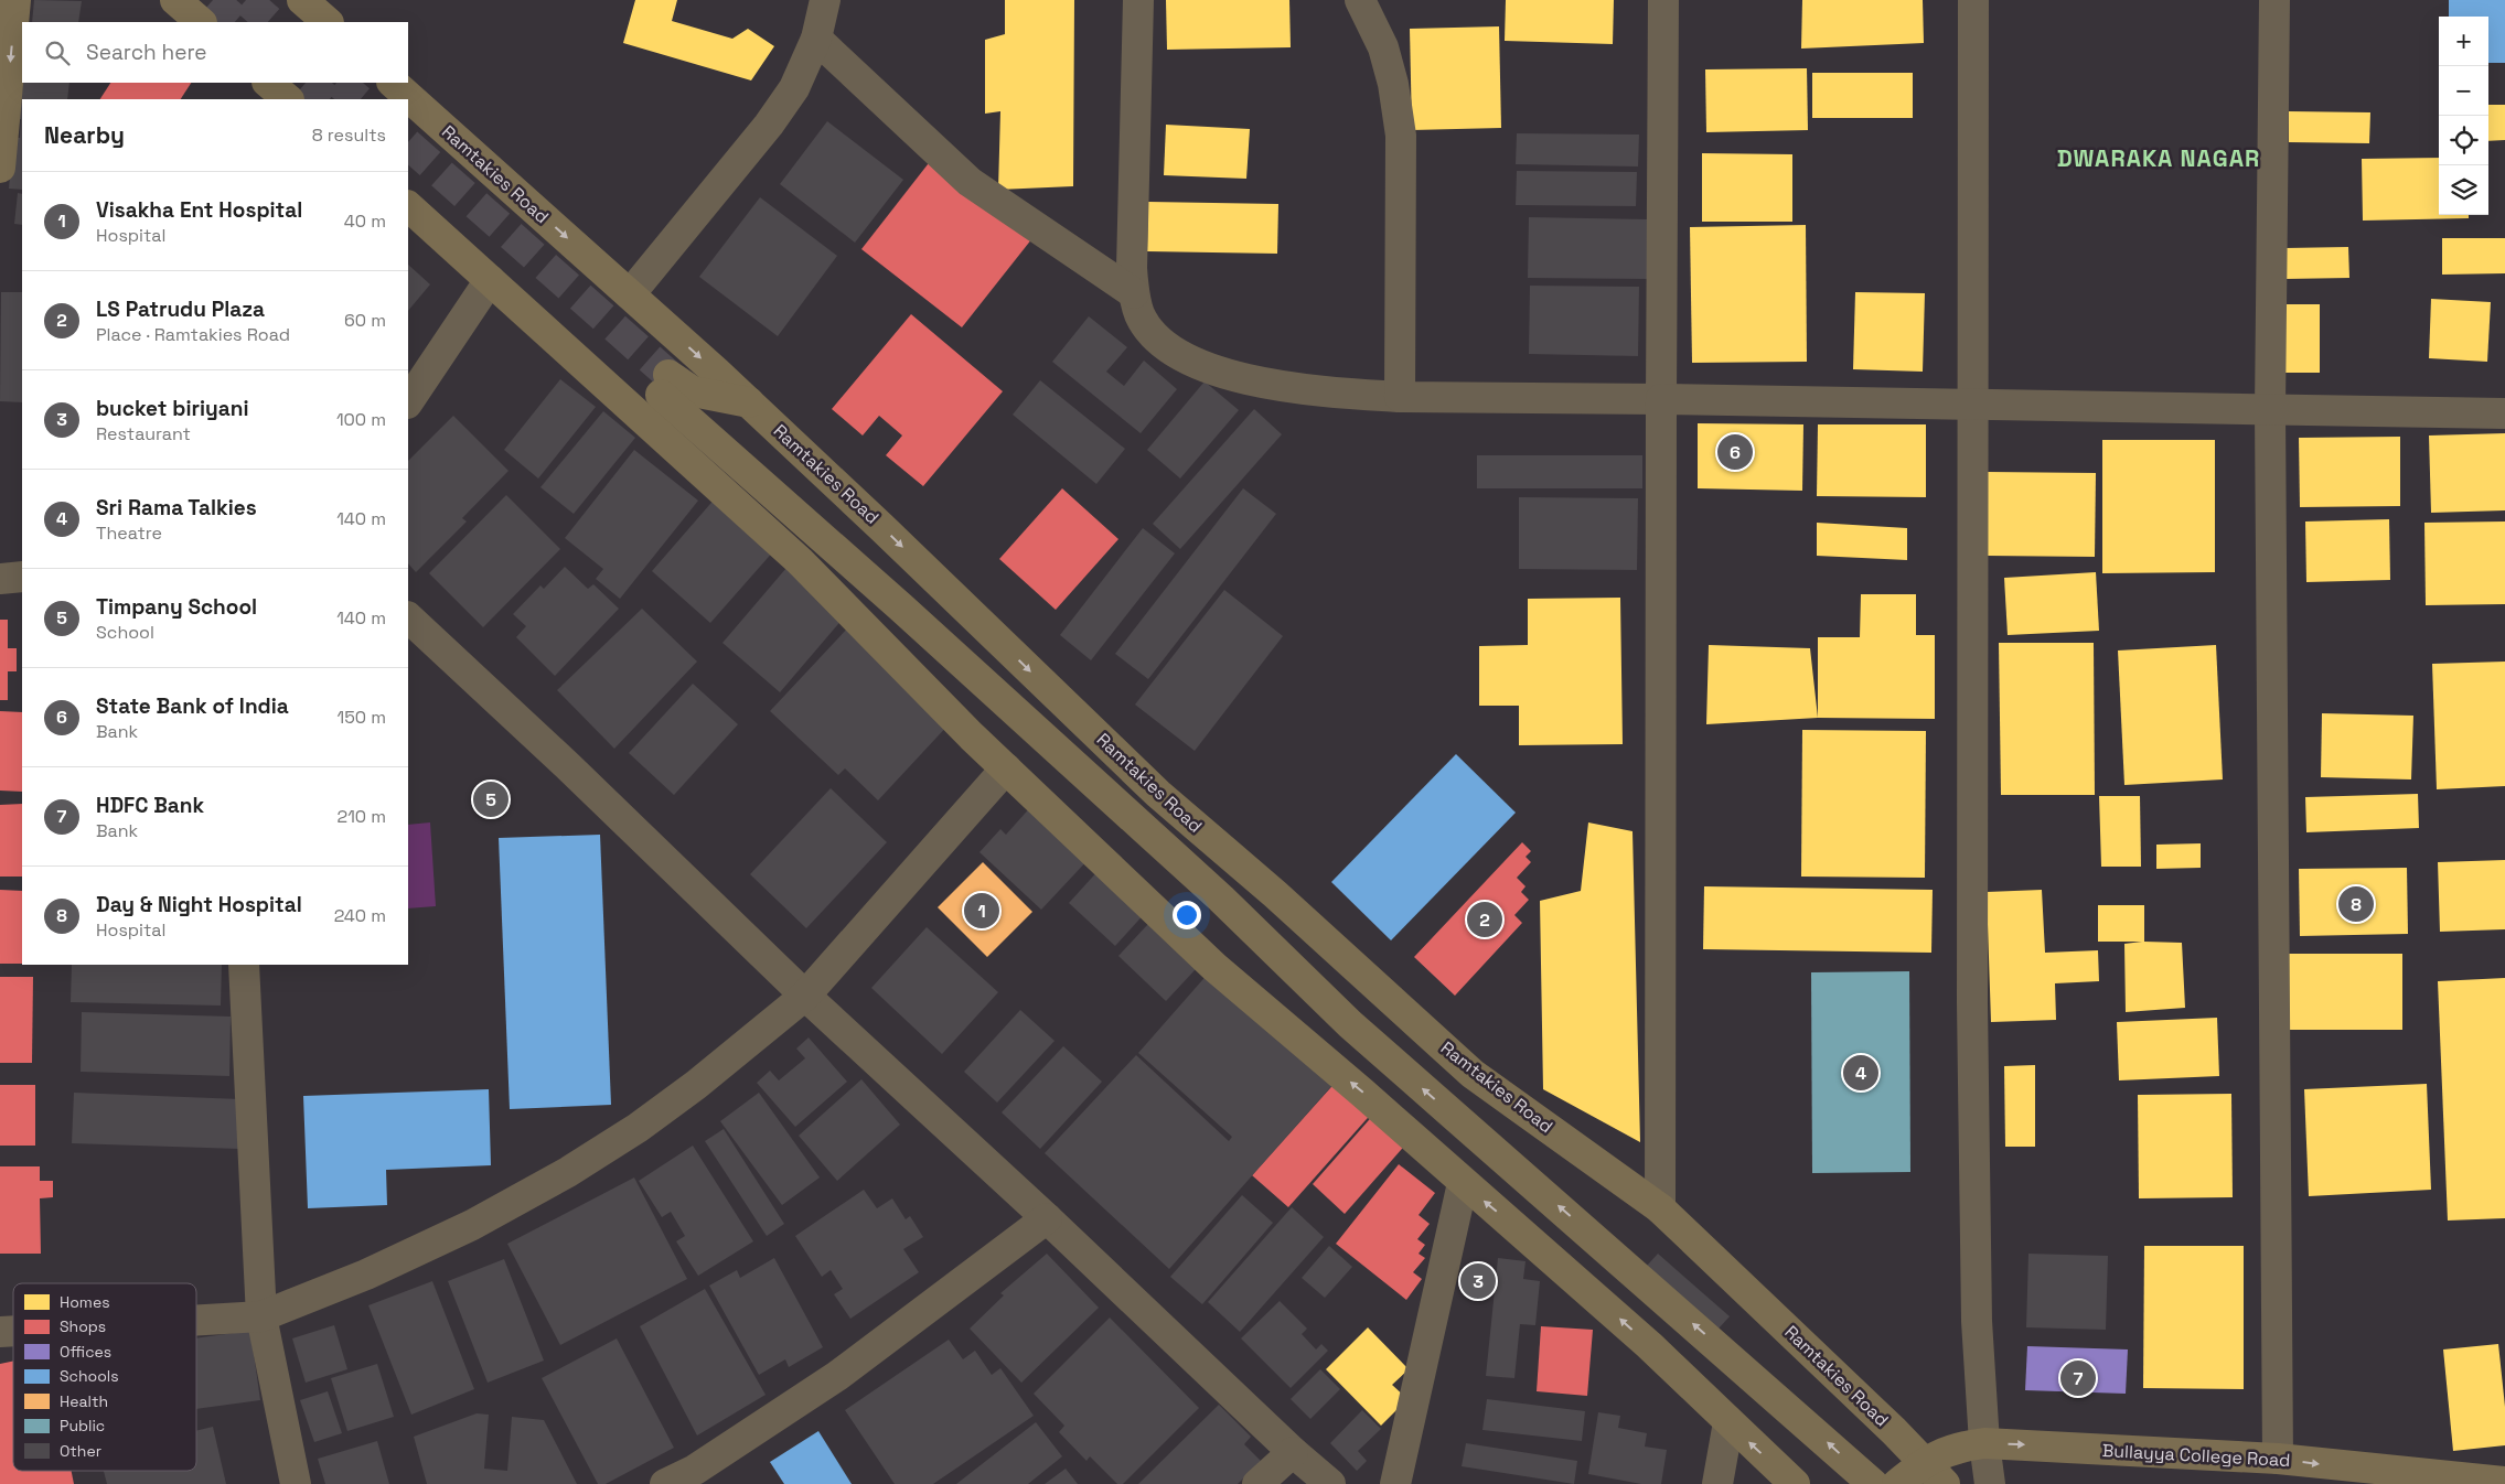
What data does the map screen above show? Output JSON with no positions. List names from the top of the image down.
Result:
{
  "streets": {
    "main road": ["Ramtakies Road", "Bullayya College Road"]
  },
  "crossings": [
    ["Ramtakies Road", "Bullayya College Road"]
  ],
  "one_way": ["Bullayya College Road"],
  "districts": ["DWARAKA NAGAR"],
  "legend": [
    "Homes",
    "Shops",
    "Offices",
    "Schools",
    "Health",
    "Public",
    "Other"
  ],
  "page": {
    "map_buttons": ["+", "−"],
    "search": "Search here",
    "heading": ["Nearby", "8 results"],
    "list": [
      {
        "mark": "1",
        "name": "Visakha Ent Hospital",
        "note": "Hospital",
        "value": "40 m"
      },
      {
        "mark": "2",
        "name": "LS Patrudu Plaza",
        "note": "Place · Ramtakies Road",
        "value": "60 m"
      },
      {
        "mark": "3",
        "name": "bucket biriyani",
        "note": "Restaurant",
        "value": "100 m"
      },
      {
        "mark": "4",
        "name": "Sri Rama Talkies",
        "note": "Theatre",
        "value": "140 m"
      },
      {
        "mark": "5",
        "name": "Timpany School",
        "note": "School",
        "value": "140 m"
      },
      {
        "mark": "6",
        "name": "State Bank of India",
        "note": "Bank",
        "value": "150 m"
      },
      {
        "mark": "7",
        "name": "HDFC Bank",
        "note": "Bank",
        "value": "210 m"
      },
      {
        "mark": "8",
        "name": "Day & Night Hospital",
        "note": "Hospital",
        "value": "240 m"
      }
    ],
    "pins": [
      "6",
      "5",
      "8",
      "1",
      "2",
      "4",
      "3",
      "7"
    ]
  }
}
